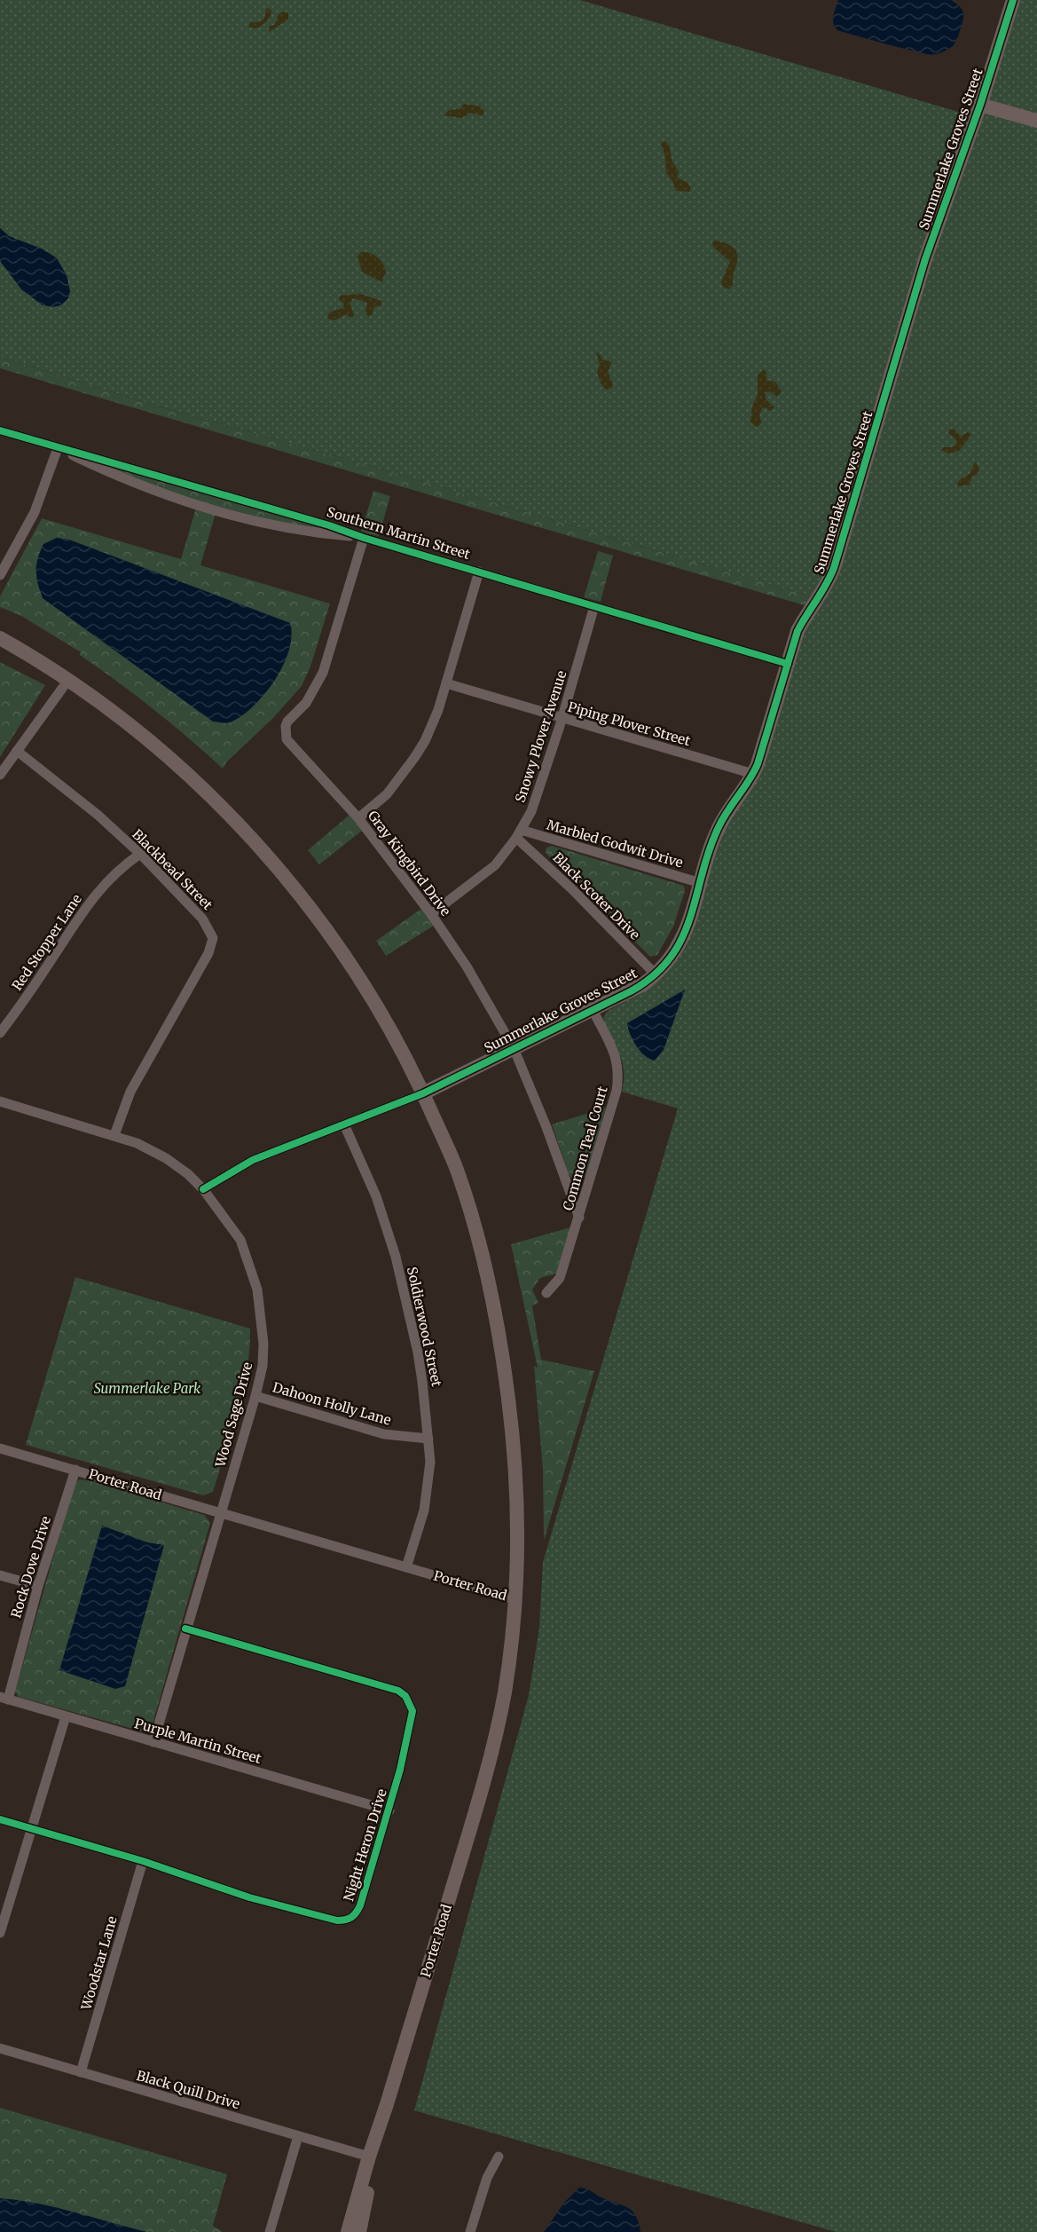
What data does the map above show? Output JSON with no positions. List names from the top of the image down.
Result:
{
  "streets": {
    "main road": ["Summerlake Groves Street", "Porter Road"],
    "street": [
      "Southern Martin Street",
      "Piping Plover Street",
      "Snowy Plover Avenue",
      "Marbled Godwit Drive",
      "Gray Kingbird Drive",
      "Blackbead Street",
      "Black Scoter Drive",
      "Red Stopper Lane",
      "Common Teal Court",
      "Soldierwood Street",
      "Dahoon Holly Lane",
      "Wood Sage Drive",
      "Rock Dove Drive",
      "Purple Martin Street",
      "Night Heron Drive",
      "Woodstar Lane",
      "Black Quill Drive"
    ]
  },
  "crossings": [
    ["Summerlake Groves Street", "Southern Martin Street"],
    ["Summerlake Groves Street", "Piping Plover Street"],
    ["Summerlake Groves Street", "Marbled Godwit Drive"],
    ["Summerlake Groves Street", "Gray Kingbird Drive"],
    ["Summerlake Groves Street", "Black Scoter Drive"],
    ["Summerlake Groves Street", "Common Teal Court"],
    ["Summerlake Groves Street", "Soldierwood Street"],
    ["Summerlake Groves Street", "Wood Sage Drive"],
    ["Southern Martin Street", "Snowy Plover Avenue"],
    ["Southern Martin Street", "Gray Kingbird Drive"],
    ["Piping Plover Street", "Snowy Plover Avenue"],
    ["Snowy Plover Avenue", "Marbled Godwit Drive"],
    ["Snowy Plover Avenue", "Gray Kingbird Drive"],
    ["Snowy Plover Avenue", "Black Scoter Drive"],
    ["Marbled Godwit Drive", "Black Scoter Drive"],
    ["Gray Kingbird Drive", "Common Teal Court"],
    ["Blackbead Street", "Red Stopper Lane"],
    ["Blackbead Street", "Wood Sage Drive"],
    ["Soldierwood Street", "Dahoon Holly Lane"],
    ["Soldierwood Street", "Porter Road"],
    ["Dahoon Holly Lane", "Wood Sage Drive"],
    ["Wood Sage Drive", "Porter Road"],
    ["Wood Sage Drive", "Purple Martin Street"],
    ["Wood Sage Drive", "Night Heron Drive"],
    ["Porter Road", "Rock Dove Drive"],
    ["Porter Road", "Black Quill Drive"],
    ["Rock Dove Drive", "Purple Martin Street"],
    ["Purple Martin Street", "Night Heron Drive"],
    ["Night Heron Drive", "Woodstar Lane"],
    ["Woodstar Lane", "Black Quill Drive"]
  ],
  "parks": ["Summerlake Park"]
}
